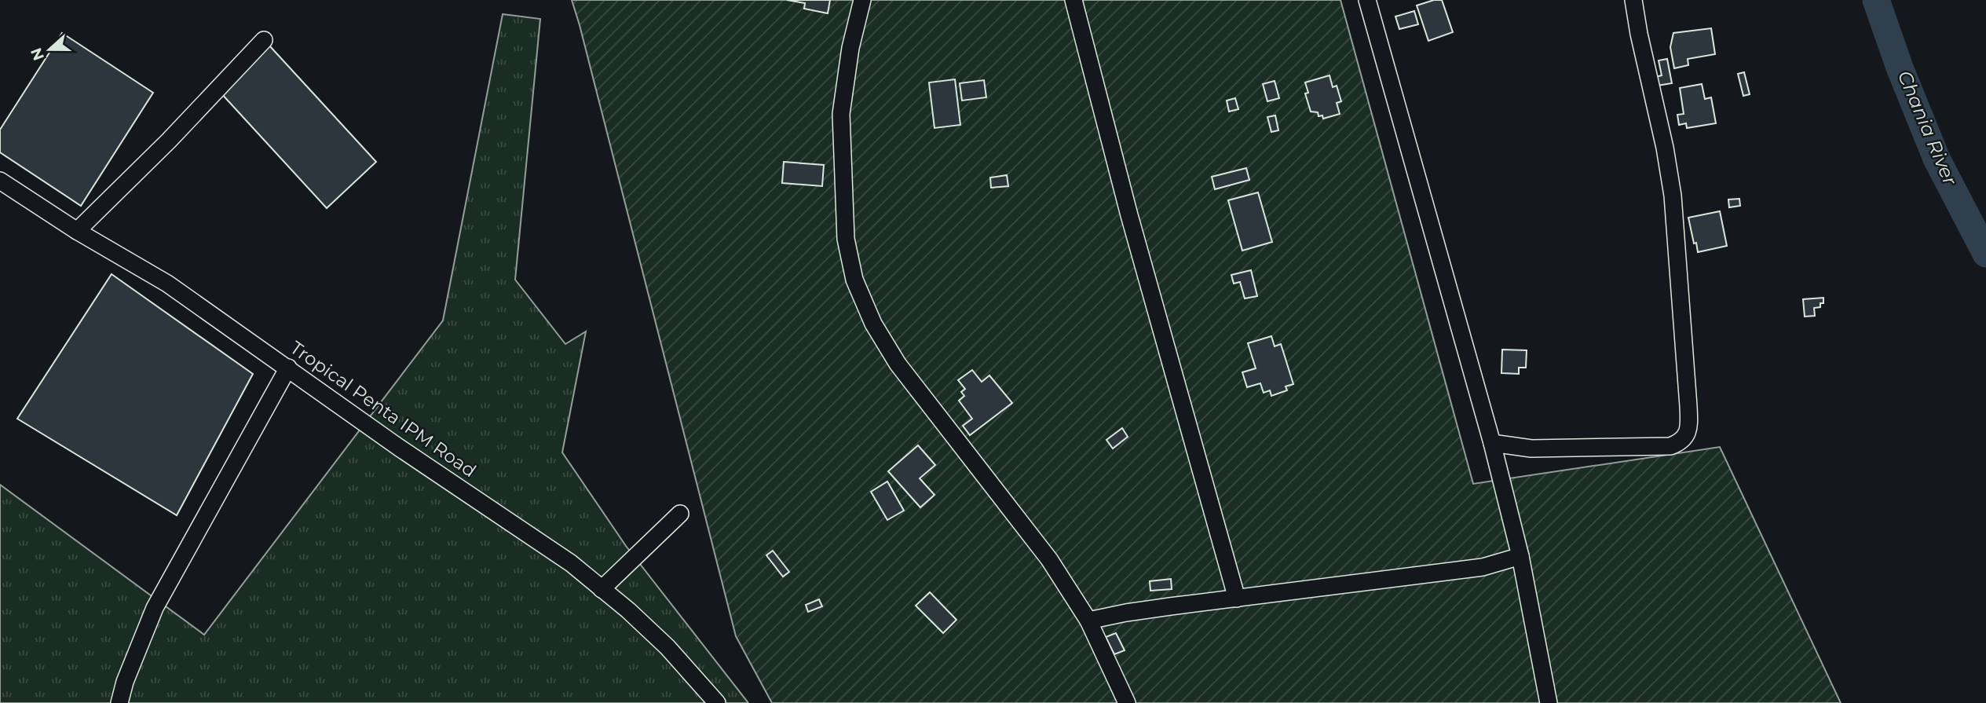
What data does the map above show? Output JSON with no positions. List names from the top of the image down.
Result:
{
  "streets": {
    "street": ["Tropical Penta IPM Road"]
  },
  "water": ["Chania River"],
  "north": "left"
}
